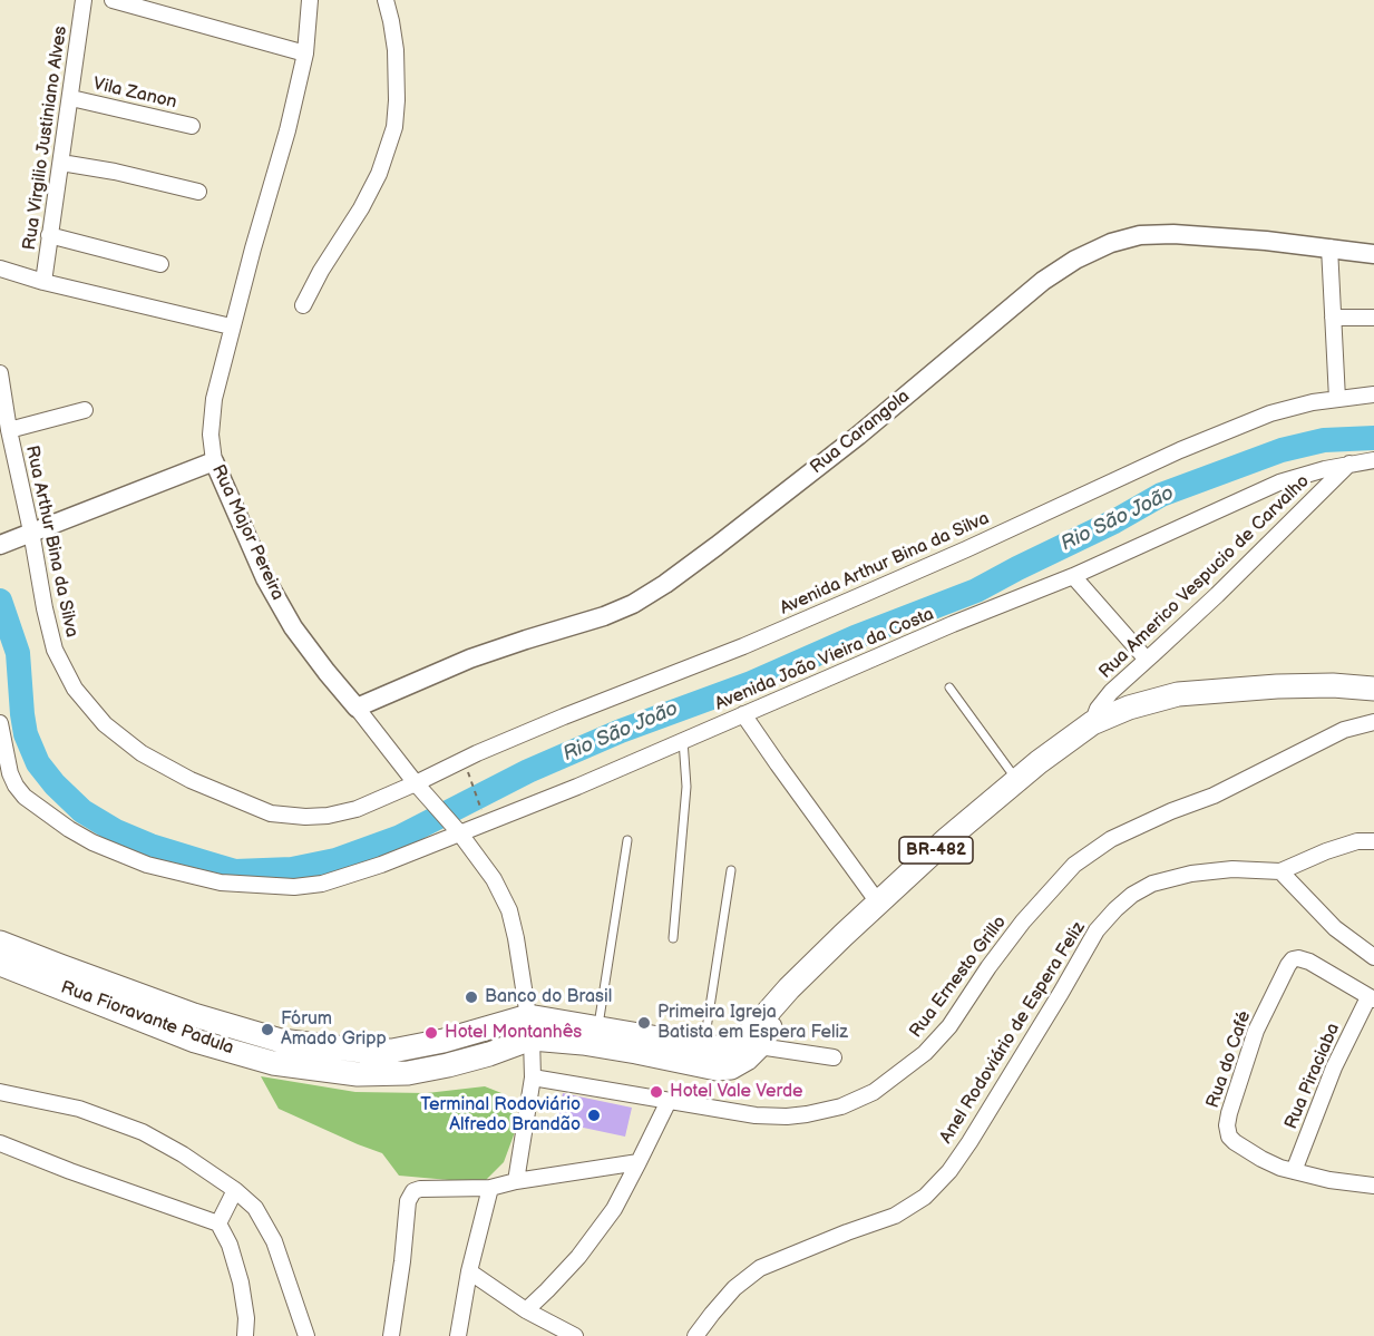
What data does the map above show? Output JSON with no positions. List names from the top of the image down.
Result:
{
  "streets": {
    "highway": ["BR-482", "Rua Fioravante Padula"],
    "street": [
      "Vila Zanon",
      "Rua Virgilio Justiniano Alves",
      "Rua Carangola",
      "Rua Major Pereira",
      "Rua Arthur Bina da Silva",
      "Avenida Arthur Bina da Silva",
      "Rua Americo Vespucio de Carvalho",
      "Avenida João Vieira da Costa",
      "Rua Ernesto Grillo",
      "Anel Rodoviário de Espera Feliz",
      "Rua do Café",
      "Rua Piraciaba"
    ]
  },
  "crossings": [
    ["Vila Zanon", "Rua Virgilio Justiniano Alves"],
    ["Rua Carangola", "Rua Major Pereira"],
    ["Rua Major Pereira", "Rua Arthur Bina da Silva"],
    ["Rua Major Pereira", "Avenida Arthur Bina da Silva"],
    ["Rua Major Pereira", "Avenida João Vieira da Costa"],
    ["Rua Major Pereira", "BR-482"],
    ["Rua Major Pereira", "Rua Fioravante Padula"],
    ["Rua Arthur Bina da Silva", "Avenida Arthur Bina da Silva"],
    ["Rua Americo Vespucio de Carvalho", "Avenida João Vieira da Costa"],
    ["Rua Americo Vespucio de Carvalho", "BR-482"],
    ["BR-482", "Rua Fioravante Padula"],
    ["Rua do Café", "Rua Piraciaba"]
  ],
  "water": ["Rio São João"],
  "places": [
    "Banco do Brasil",
    "Primeira Igreja Batista em Espera Feliz",
    "Fórum Amado Gripp",
    "Hotel Montanhês",
    "Hotel Vale Verde",
    "Terminal Rodoviário Alfredo Brandão"
  ]
}
